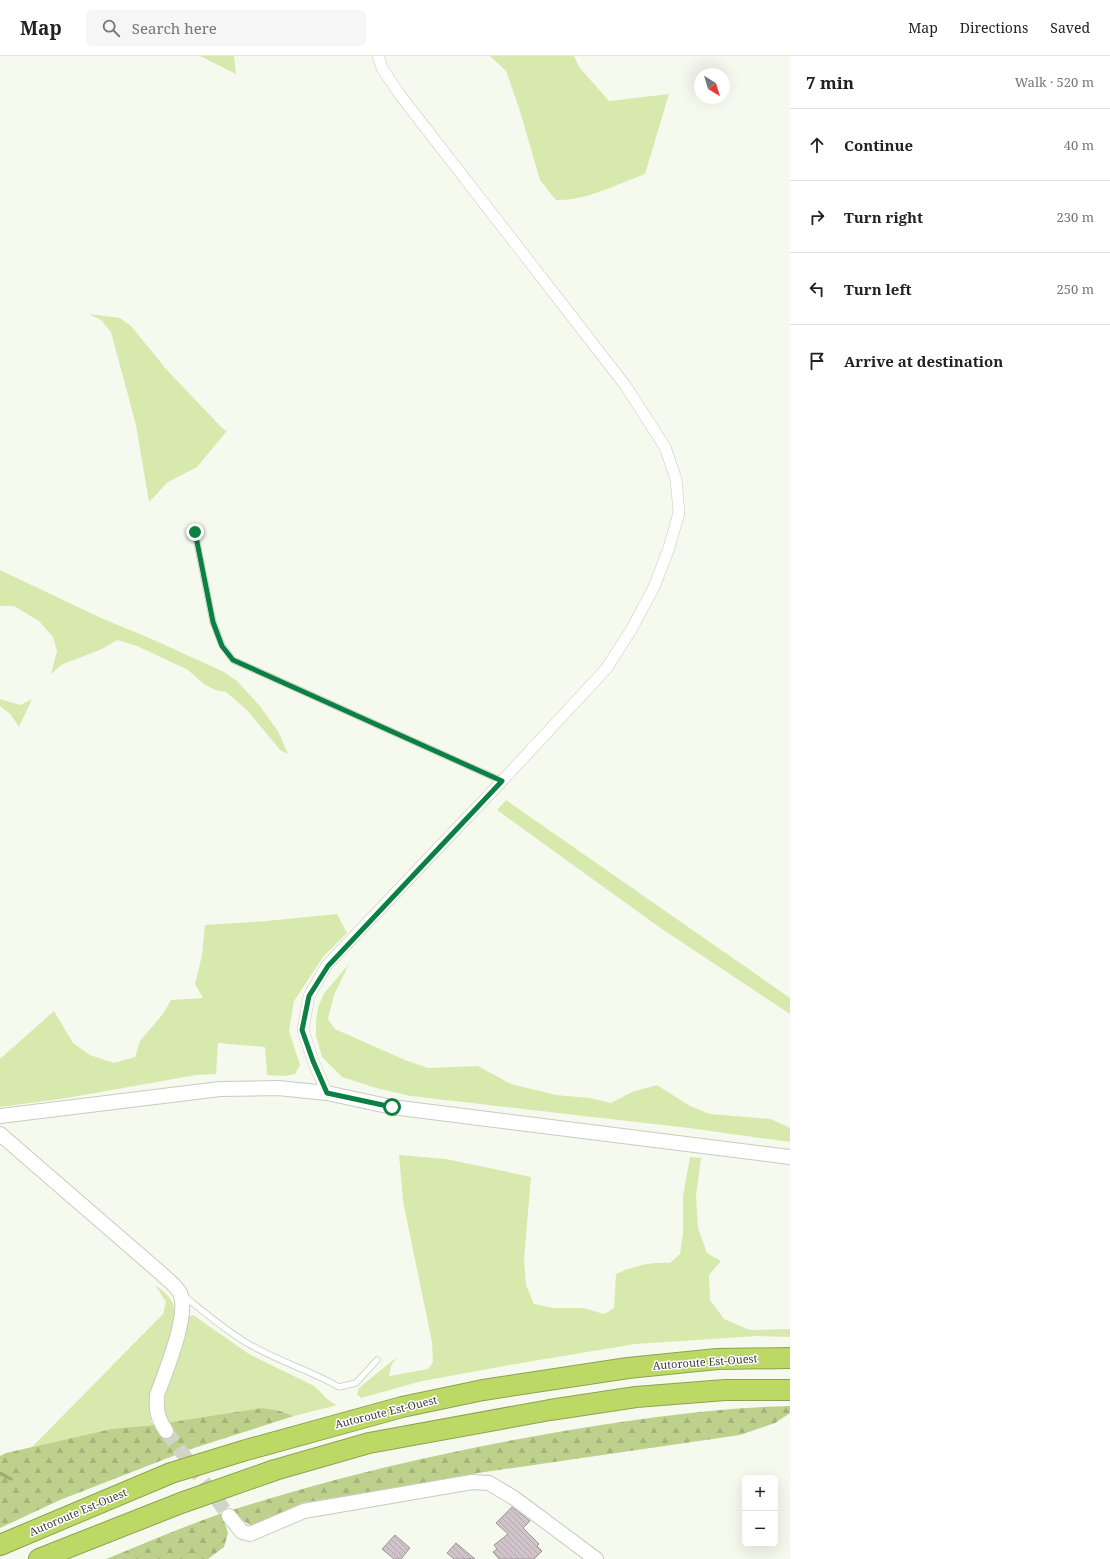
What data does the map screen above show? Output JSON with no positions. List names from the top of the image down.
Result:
{
  "streets": {
    "highway": ["Autoroute Est-Ouest"]
  },
  "north": "bottom right",
  "page": {
    "header": "Map",
    "search": "Search here",
    "nav": ["Map", "Directions", "Saved"],
    "heading": ["7 min", "Walk · 520 m"],
    "list": [
      ["Continue", "40 m"],
      ["Turn right", "230 m"],
      ["Turn left", "250 m"],
      "Arrive at destination"
    ],
    "map_buttons": ["+", "−"]
  }
}
